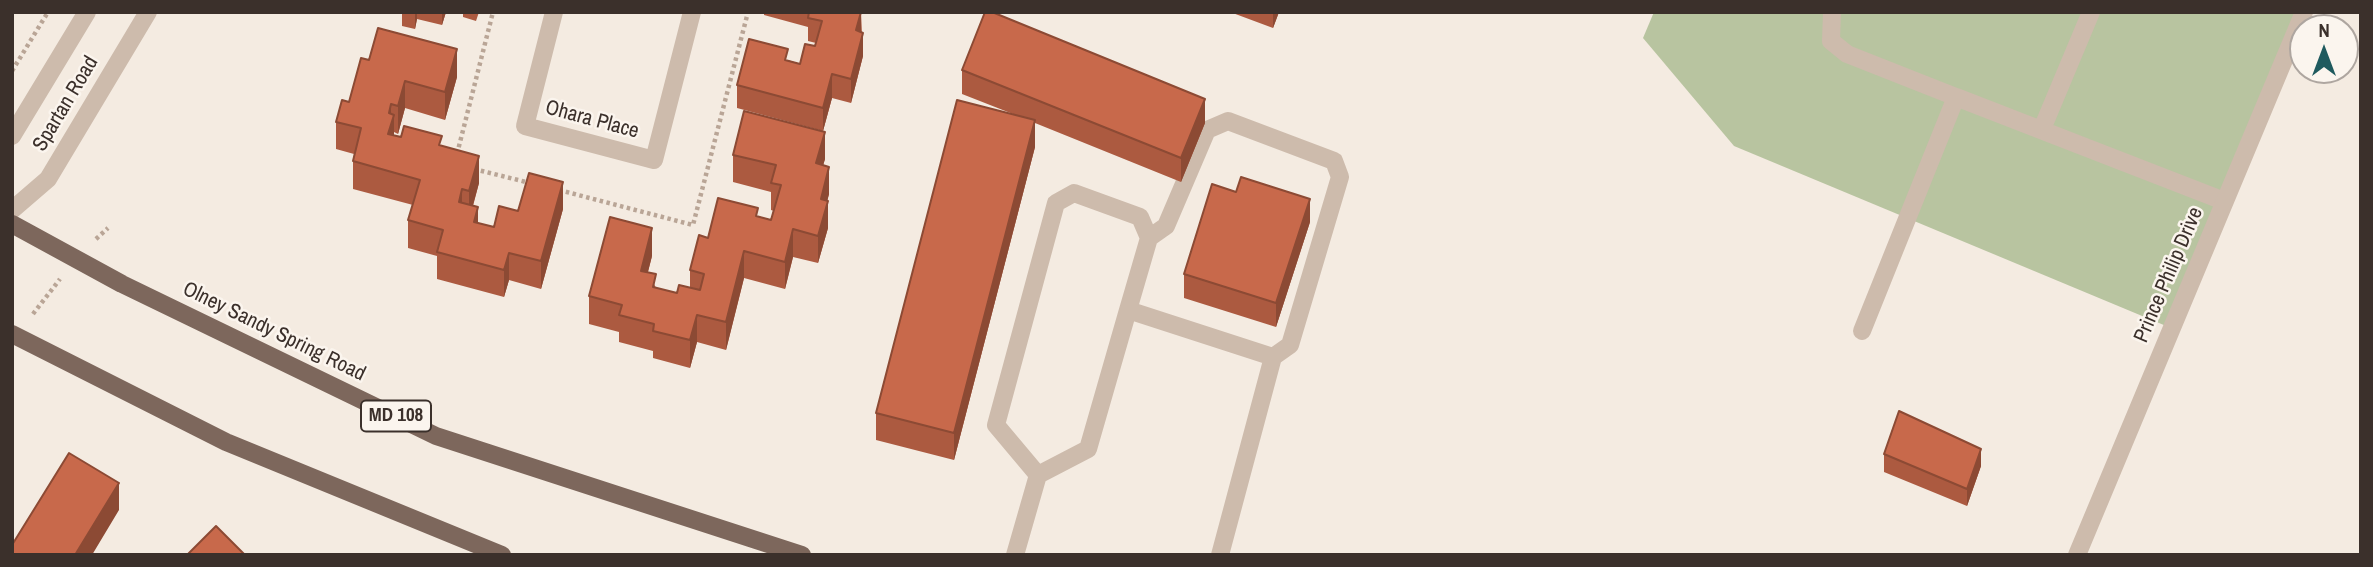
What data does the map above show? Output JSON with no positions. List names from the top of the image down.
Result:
{
  "streets": {
    "main road": ["Olney Sandy Spring Road", "MD 108"],
    "street": ["Spartan Road", "Ohara Place", "Prince Philip Drive"]
  },
  "north": "top"
}
